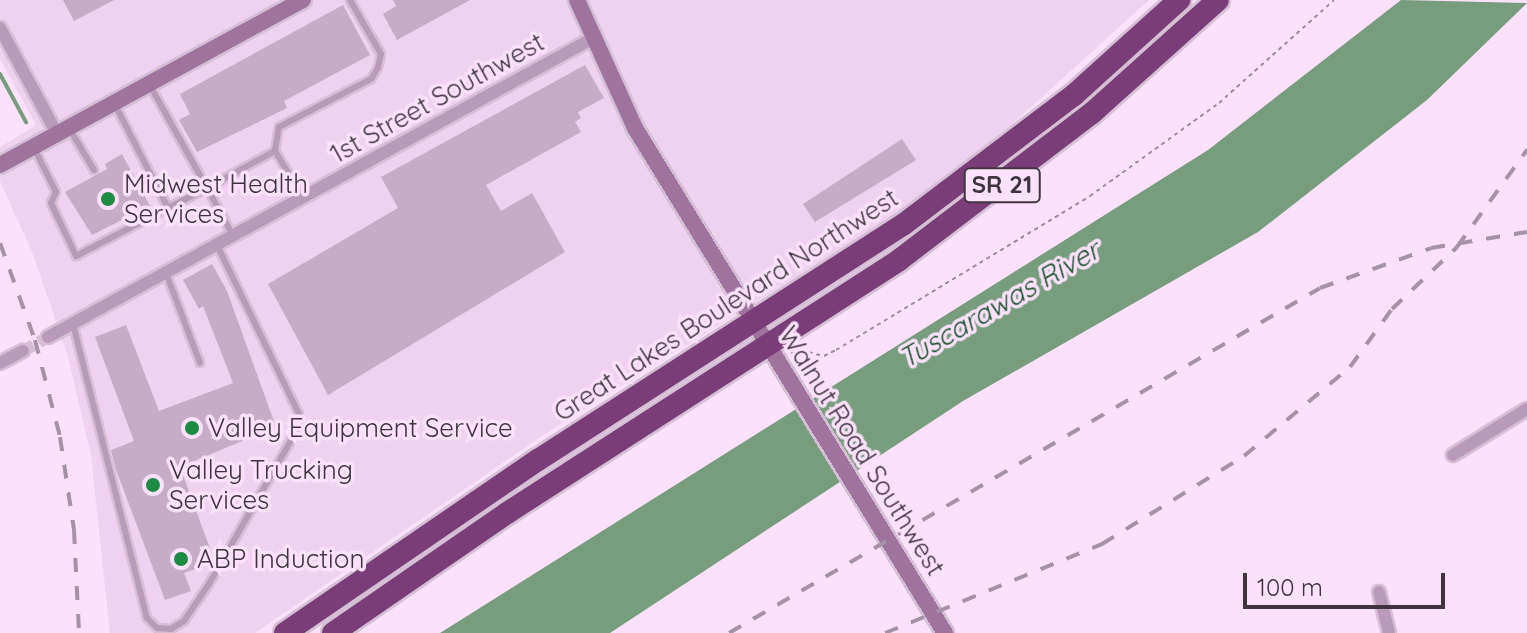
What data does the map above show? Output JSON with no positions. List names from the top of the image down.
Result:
{
  "streets": {
    "highway": ["SR 21", "Great Lakes Boulevard Northwest"],
    "main road": ["Walnut Road Southwest"],
    "street": ["1st Street Southwest"]
  },
  "crossings": [
    ["1st Street Southwest", "Walnut Road Southwest"],
    ["SR 21", "Walnut Road Southwest"],
    ["Great Lakes Boulevard Northwest", "Walnut Road Southwest"]
  ],
  "water": ["Tuscarawas River"],
  "places": [
    "Midwest Health Services",
    "Valley Equipment Service",
    "Valley Trucking Services",
    "ABP Induction"
  ],
  "scale_bar": "100 m"
}
